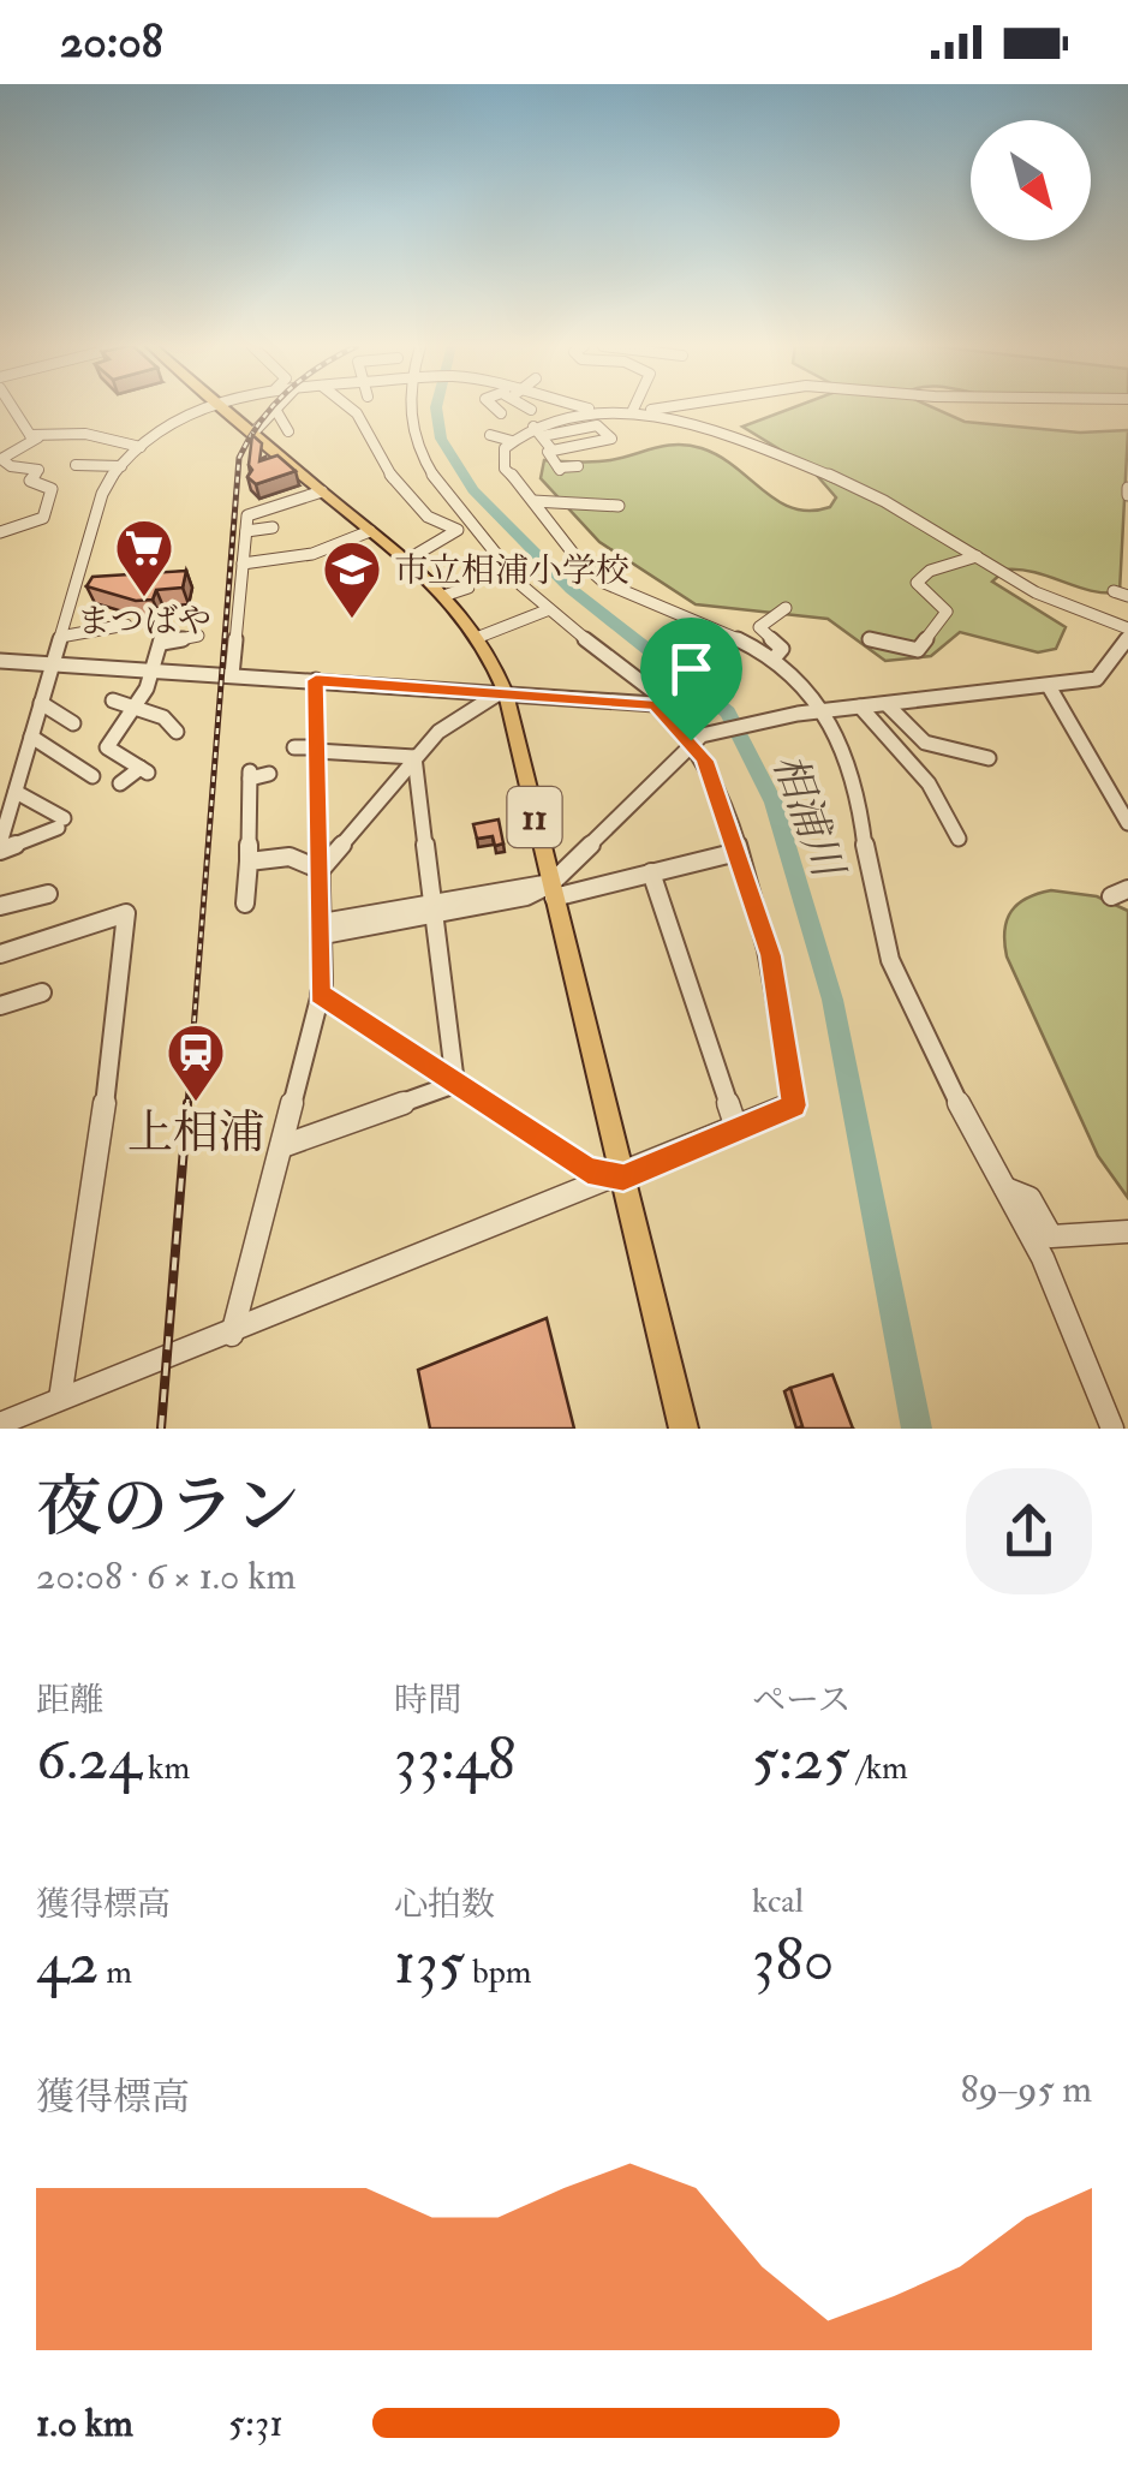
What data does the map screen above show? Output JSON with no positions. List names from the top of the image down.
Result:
{
  "streets": {
    "main road": ["11"]
  },
  "water": ["相浦川"],
  "places": {
    "supermarket": ["まつばや"],
    "school or university": ["市立相浦小学校"],
    "station": ["上相浦"]
  },
  "north": "bottom right",
  "page": {
    "status": "20:08",
    "heading": ["夜のラン", "20:08 · 6 × 1.0 km"],
    "stats": [
      ["距離", "6.24 km"],
      ["時間", "33:48"],
      ["ペース", "5:25 /km"],
      ["獲得標高", "42 m"],
      ["心拍数", "135 bpm"],
      ["kcal", "380"]
    ],
    "chart": ["獲得標高", "89–95 m"],
    "list": [
      {
        "name": "1.0 km",
        "note": "5:31"
      }
    ]
  }
}
